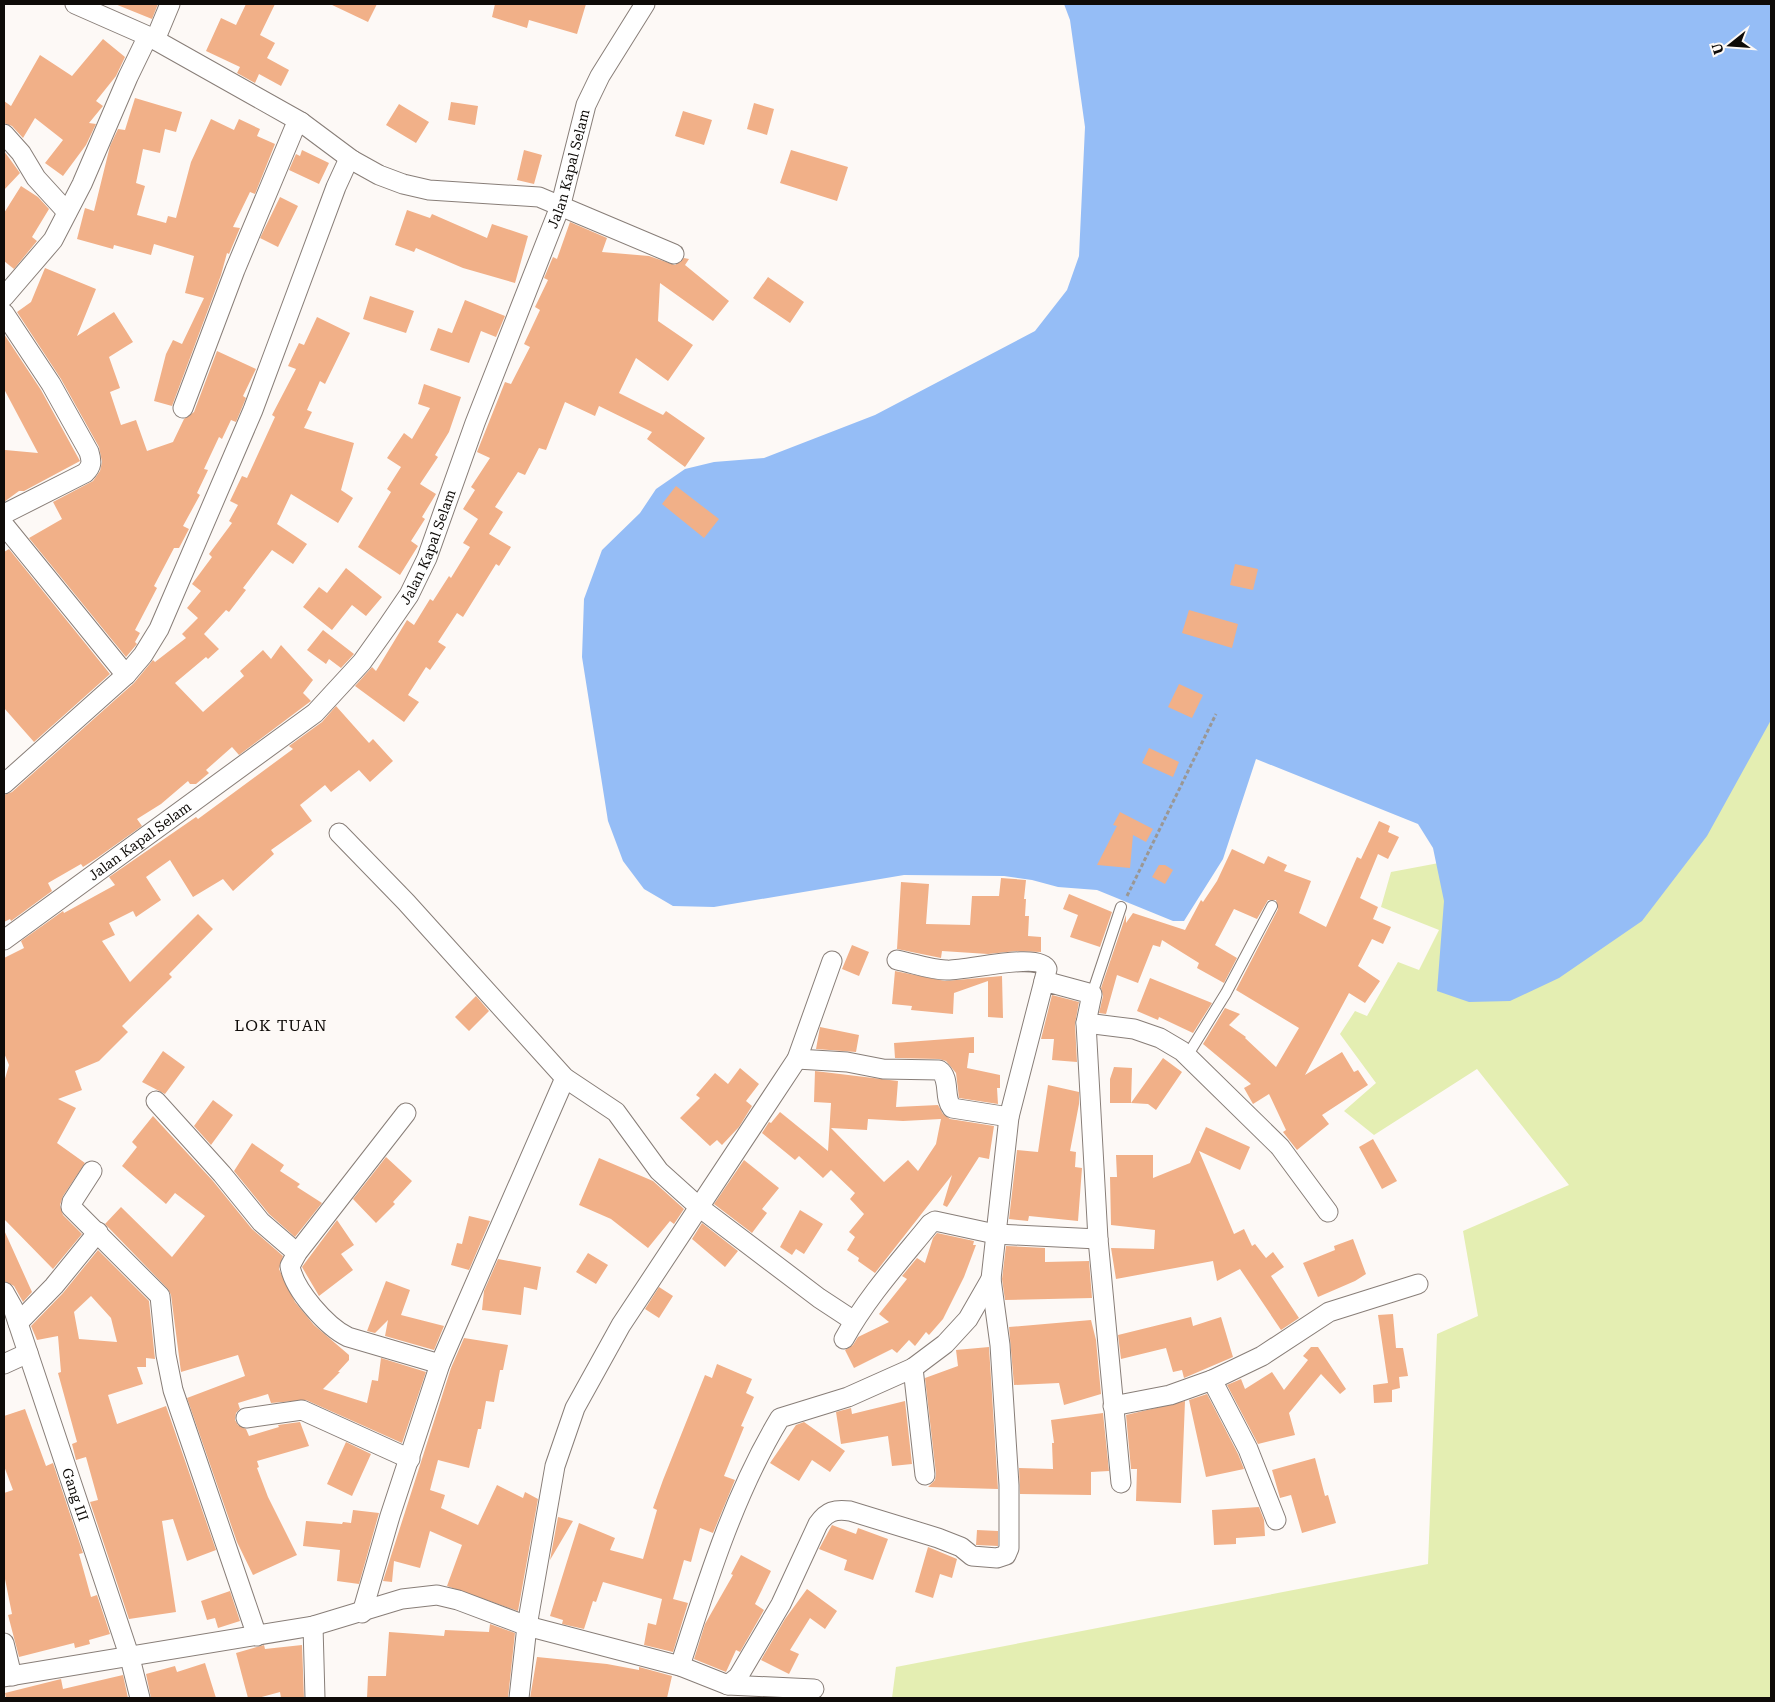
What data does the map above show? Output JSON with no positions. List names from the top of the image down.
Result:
{
  "streets": {
    "street": ["Jalan Kapal Selam", "Gang III"]
  },
  "districts": ["LOK TUAN"],
  "north": "left"
}
